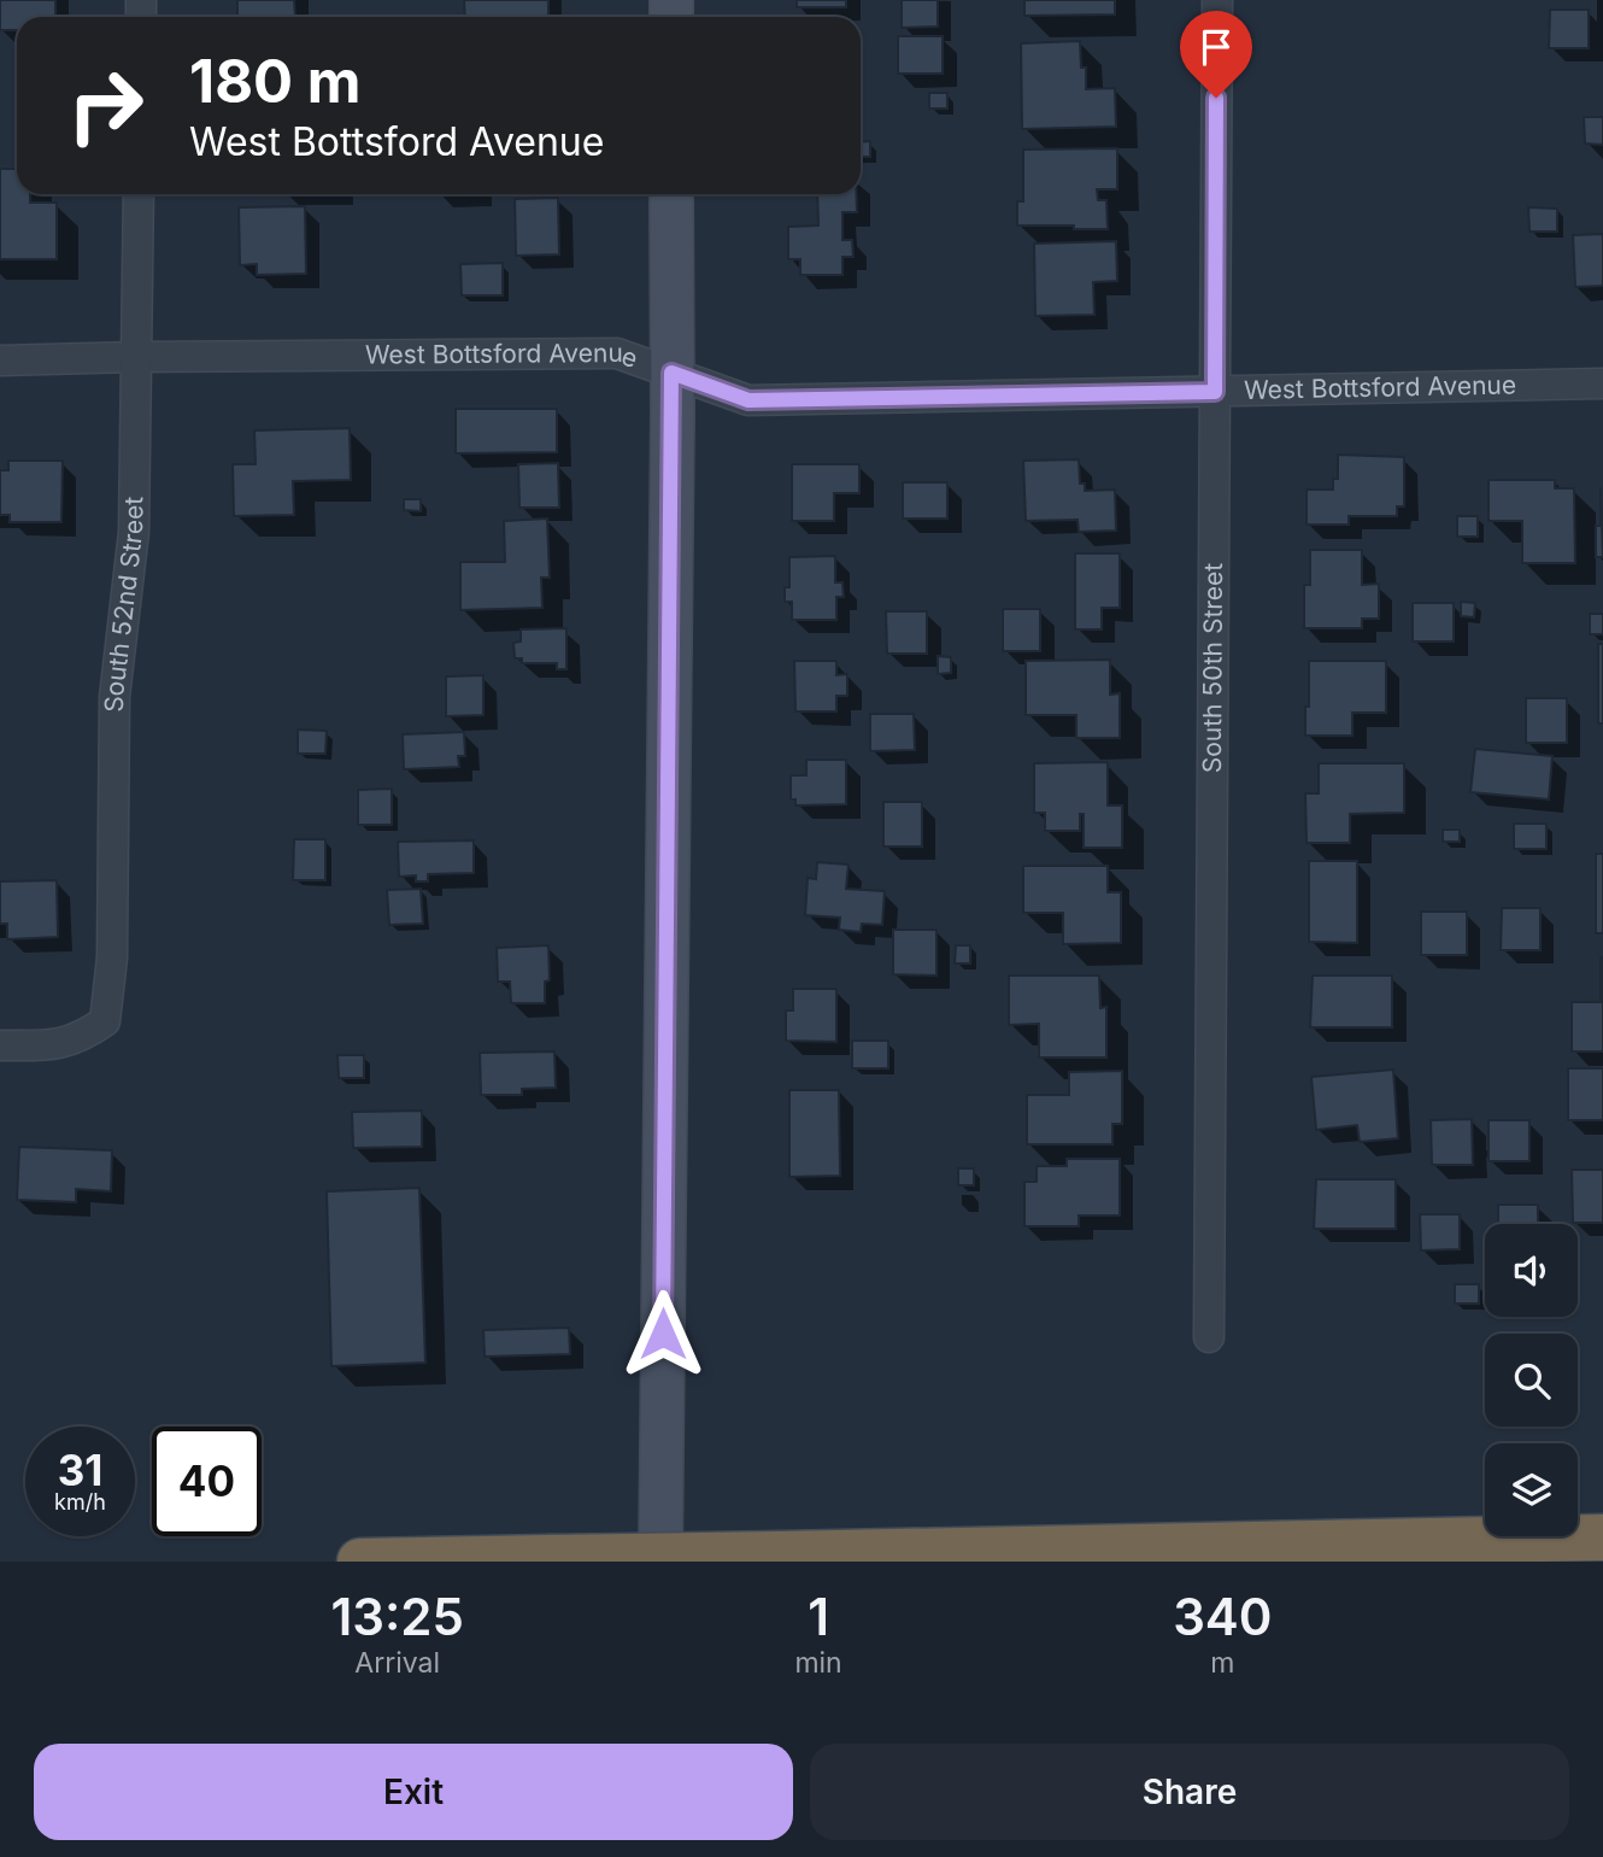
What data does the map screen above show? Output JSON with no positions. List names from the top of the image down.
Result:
{
  "streets": {
    "street": ["West Bottsford Avenue", "South 52nd Street", "South 50th Street"]
  },
  "crossings": [
    ["West Bottsford Avenue", "South 52nd Street"],
    ["West Bottsford Avenue", "South 50th Street"]
  ],
  "page": {
    "turn": ["180 m", "West Bottsford Avenue"],
    "speed": "31 km/h",
    "limit": "40",
    "eta": [
      "13:25",
      "Arrival",
      "1",
      "min",
      "340",
      "m"
    ],
    "buttons": ["Exit", "Share"]
  }
}
